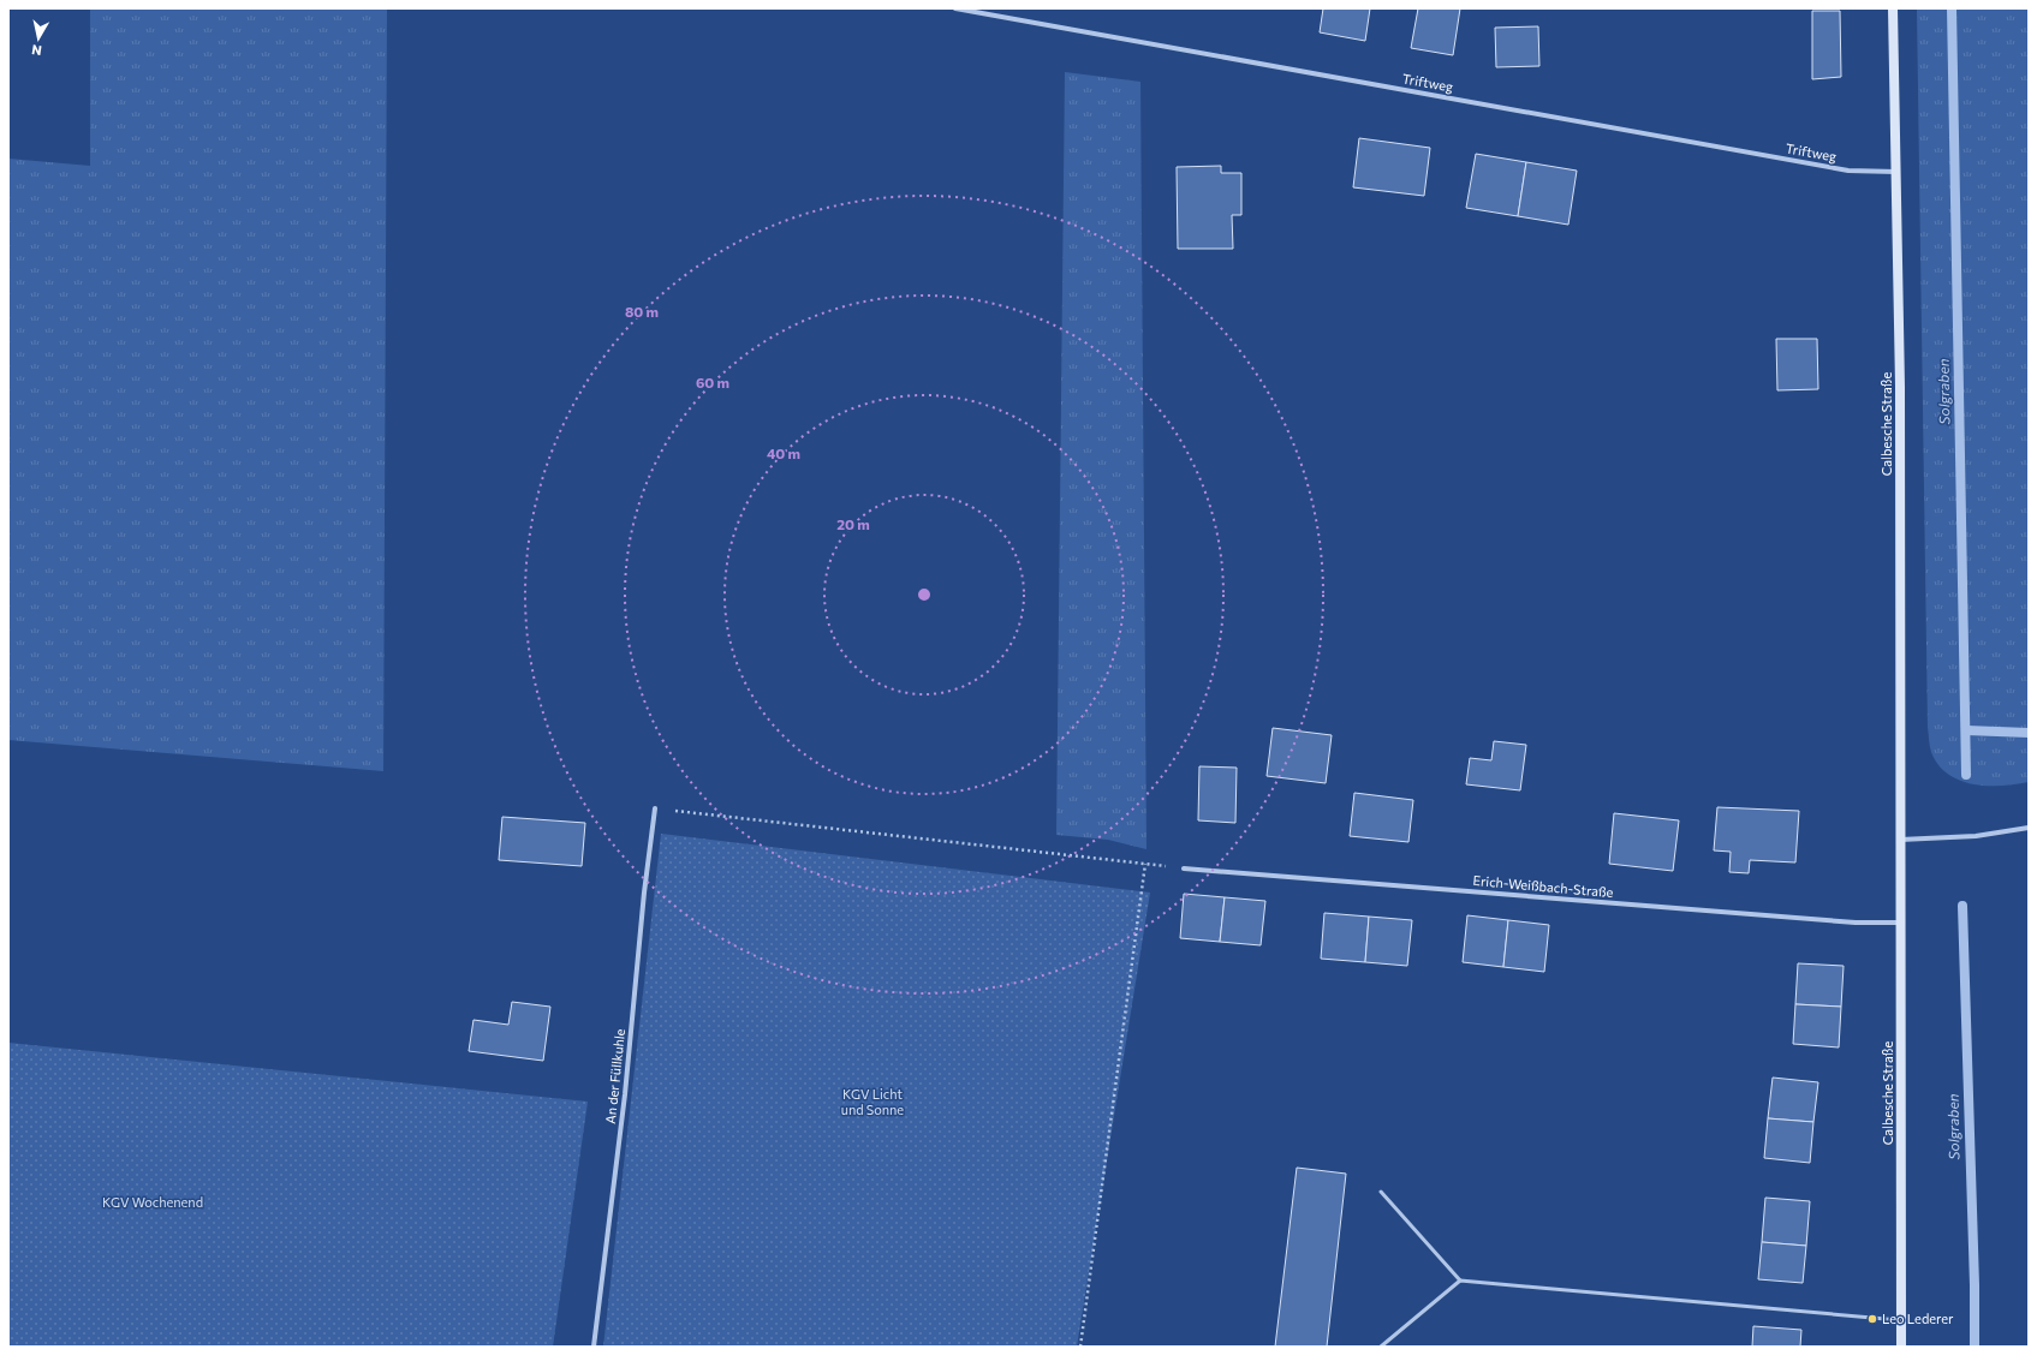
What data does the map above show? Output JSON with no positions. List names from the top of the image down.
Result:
{
  "streets": {
    "main road": ["Calbesche Straße"],
    "street": ["Triftweg", "Erich-Weißbach-Straße", "An der Füllkuhle"]
  },
  "crossings": [
    ["Triftweg", "Calbesche Straße"],
    ["Calbesche Straße", "Erich-Weißbach-Straße"]
  ],
  "water": ["Solgraben"],
  "parks": ["KGV Licht und Sonne", "KGV Wochenend"],
  "places": ["Leo Lederer"],
  "north": "bottom",
  "rings": [
    "80 m",
    "60 m",
    "40 m",
    "20 m"
  ]
}
